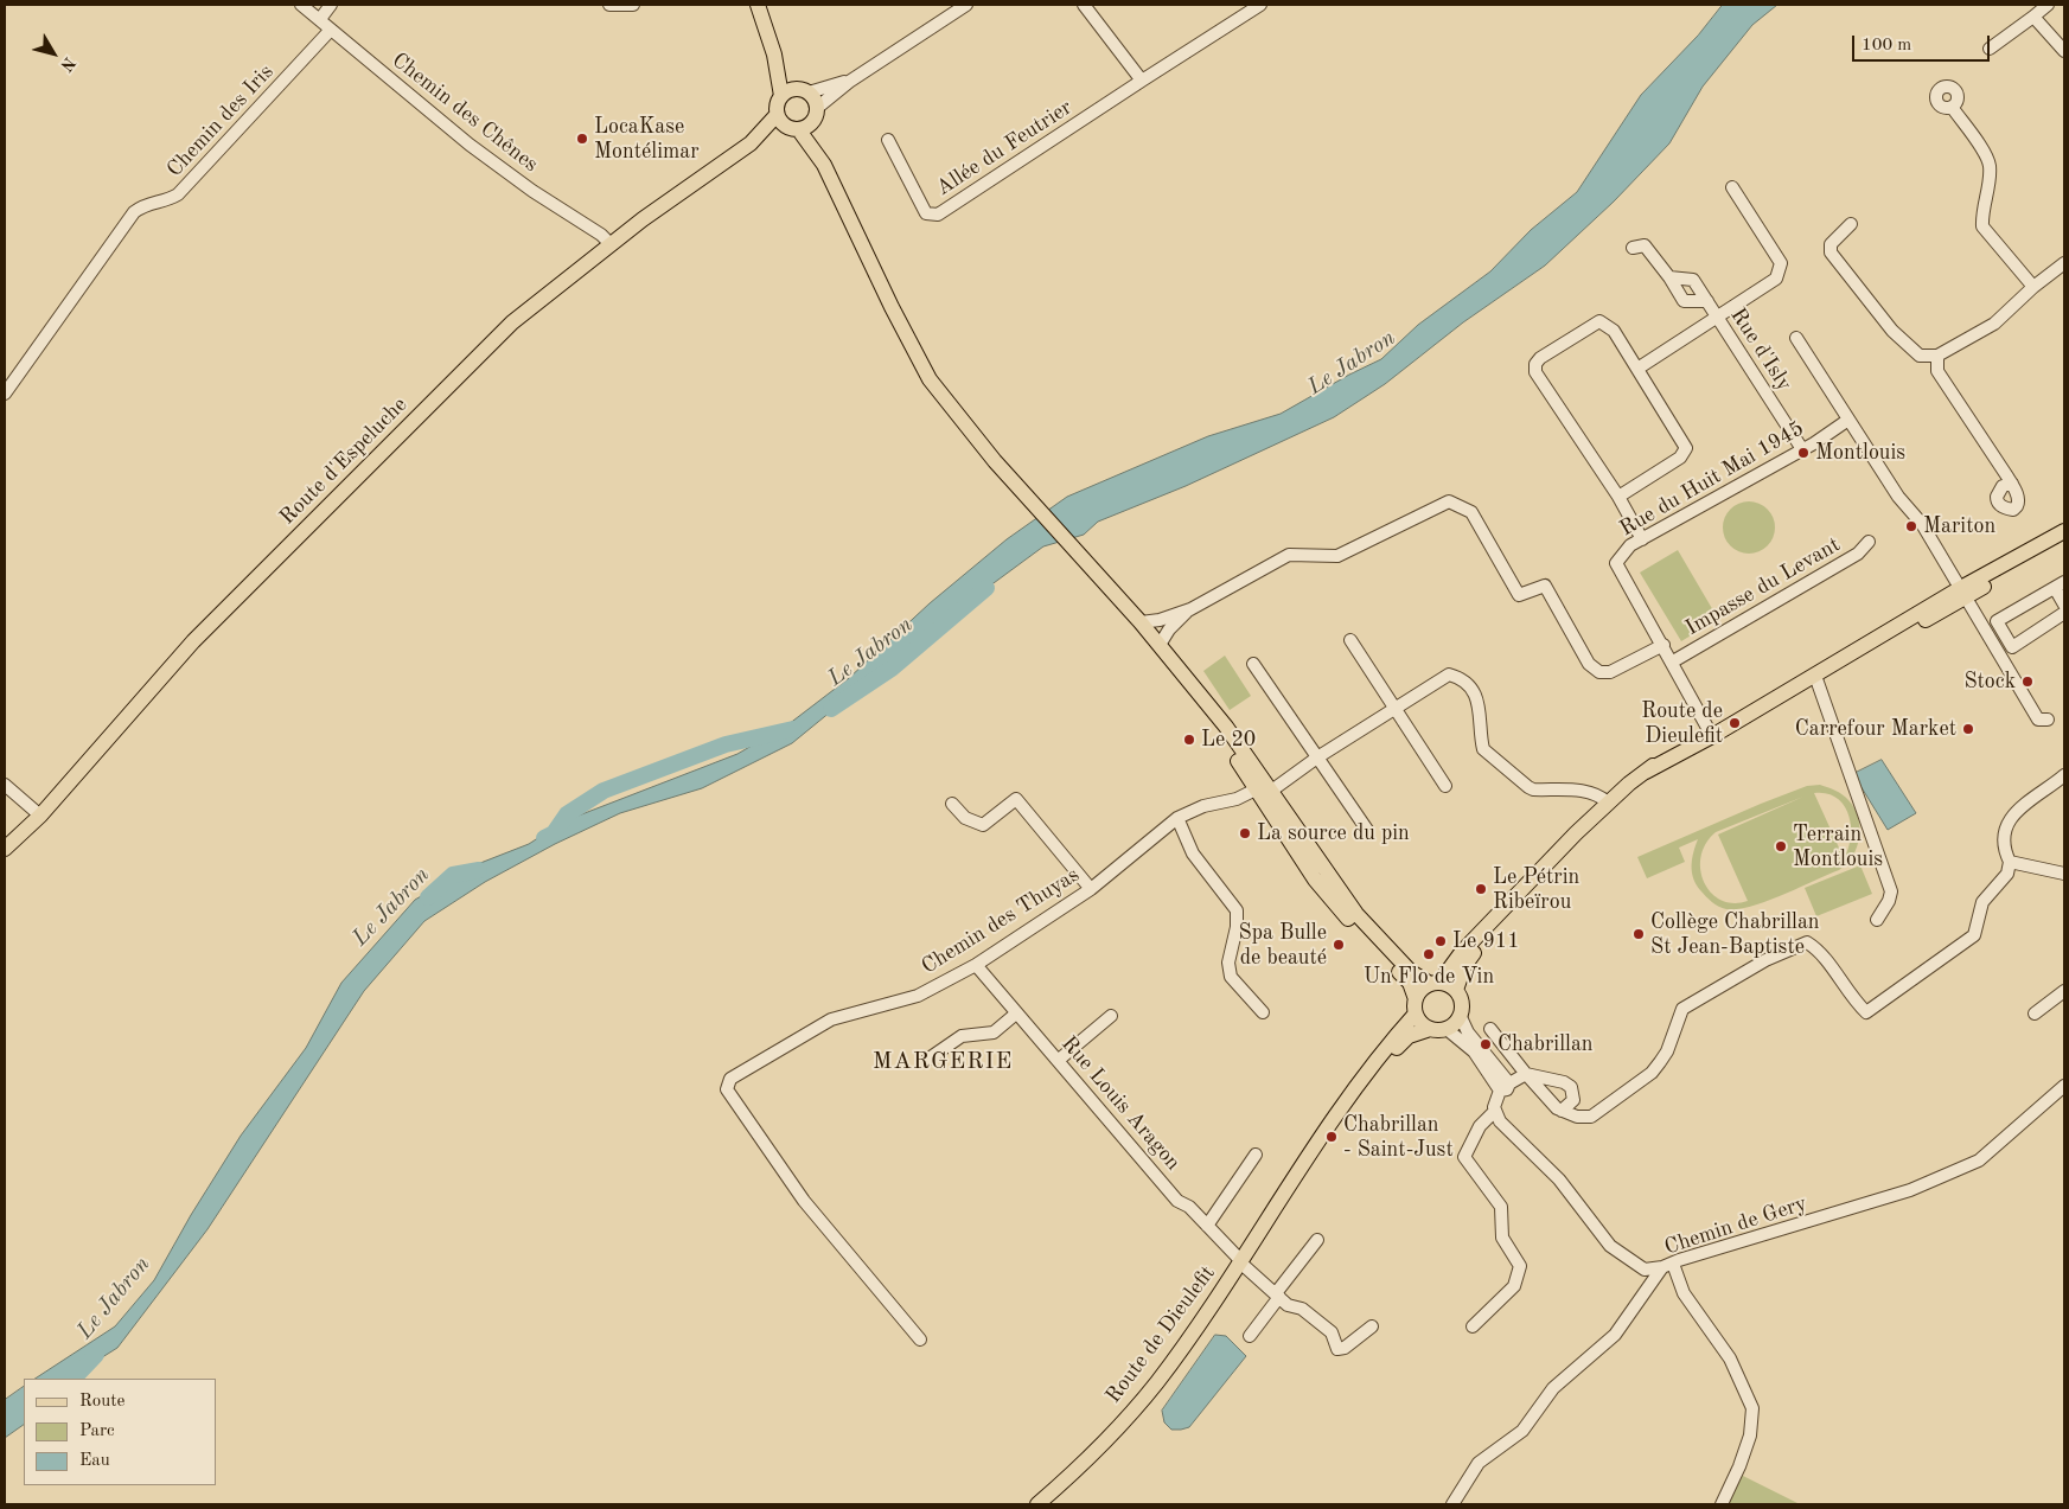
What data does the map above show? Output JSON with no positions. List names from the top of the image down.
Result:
{
  "streets": {
    "main road": ["Route d'Espeluche", "Route de Dieulefit"],
    "street": [
      "Chemin des Chênes",
      "Chemin des Iris",
      "Allée du Feutrier",
      "Rue d'Isly",
      "Rue du Huit Mai 1945",
      "Impasse du Levant",
      "Chemin des Thuyas",
      "Rue Louis Aragon",
      "Chemin de Gery"
    ]
  },
  "crossings": [
    ["Chemin des Chênes", "Chemin des Iris"],
    ["Chemin des Chênes", "Route d'Espeluche"],
    ["Rue d'Isly", "Rue du Huit Mai 1945"],
    ["Rue du Huit Mai 1945", "Impasse du Levant"],
    ["Chemin des Thuyas", "Rue Louis Aragon"],
    ["Rue Louis Aragon", "Route de Dieulefit"]
  ],
  "districts": ["MARGERIE"],
  "water": ["Le Jabron"],
  "places": [
    "LocaKase Montélimar",
    "Montlouis",
    "Mariton",
    "Stock",
    "Route de Dieulefit",
    "Carrefour Market",
    "Le 20",
    "La source du pin",
    "Terrain Montlouis",
    "Le Pétrin Ribeïrou",
    "Collège Chabrillan St Jean-Baptiste",
    "Le 911",
    "Spa Bulle de beauté",
    "Un Flo de Vin",
    "Chabrillan",
    "Chabrillan - Saint-Just"
  ],
  "legend": ["Route", "Parc", "Eau"],
  "scale_bar": "100 m",
  "north": "bottom right"
}
